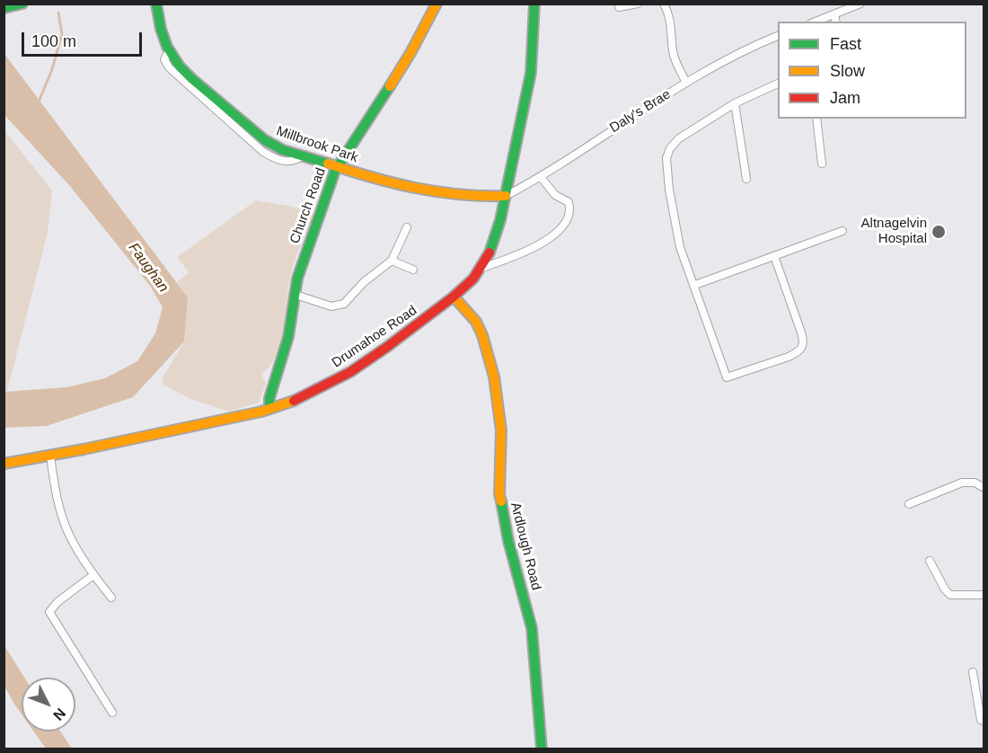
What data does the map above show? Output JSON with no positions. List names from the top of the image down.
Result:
{
  "streets": {
    "main road": [
      "Millbrook Park",
      "Church Road",
      "Drumahoe Road",
      "Ardlough Road"
    ],
    "street": ["Daly's Brae"]
  },
  "crossings": [
    ["Daly's Brae", "Millbrook Park"],
    ["Daly's Brae", "Drumahoe Road"],
    ["Millbrook Park", "Church Road"],
    ["Millbrook Park", "Drumahoe Road"],
    ["Church Road", "Drumahoe Road"],
    ["Drumahoe Road", "Ardlough Road"]
  ],
  "water": ["Faughan"],
  "places": ["Altnagelvin Hospital"],
  "legend": ["Fast", "Slow", "Jam"],
  "scale_bar": "100 m",
  "north": "bottom right"
}
